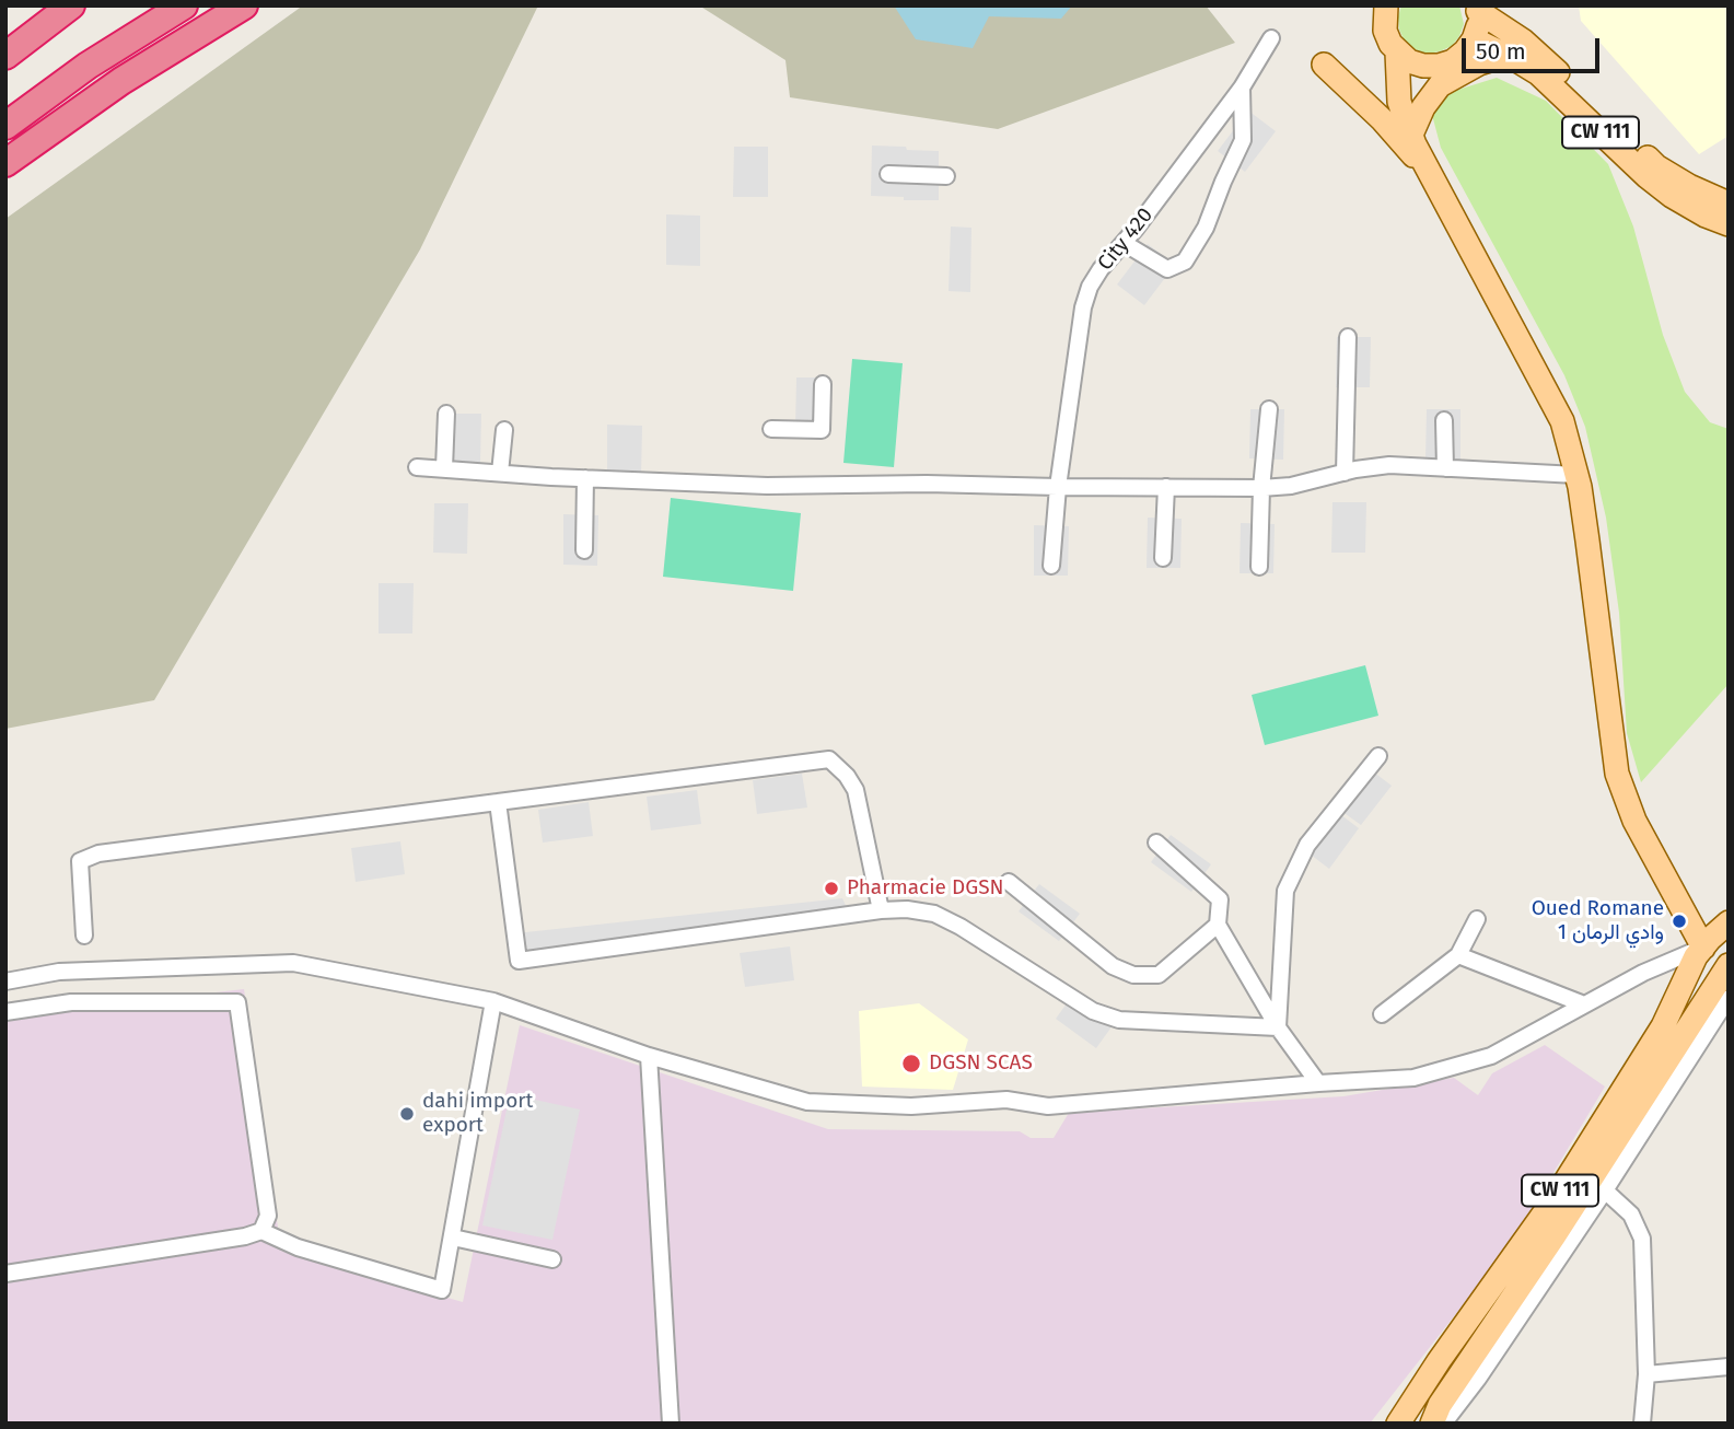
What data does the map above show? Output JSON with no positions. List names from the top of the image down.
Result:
{
  "streets": {
    "main road": ["CW 111"],
    "street": ["City 420"]
  },
  "places": [
    "Pharmacie DGSN",
    "Oued Romane 1 وادي الرمان",
    "DGSN SCAS",
    "dahi import export"
  ],
  "scale_bar": "50 m"
}
